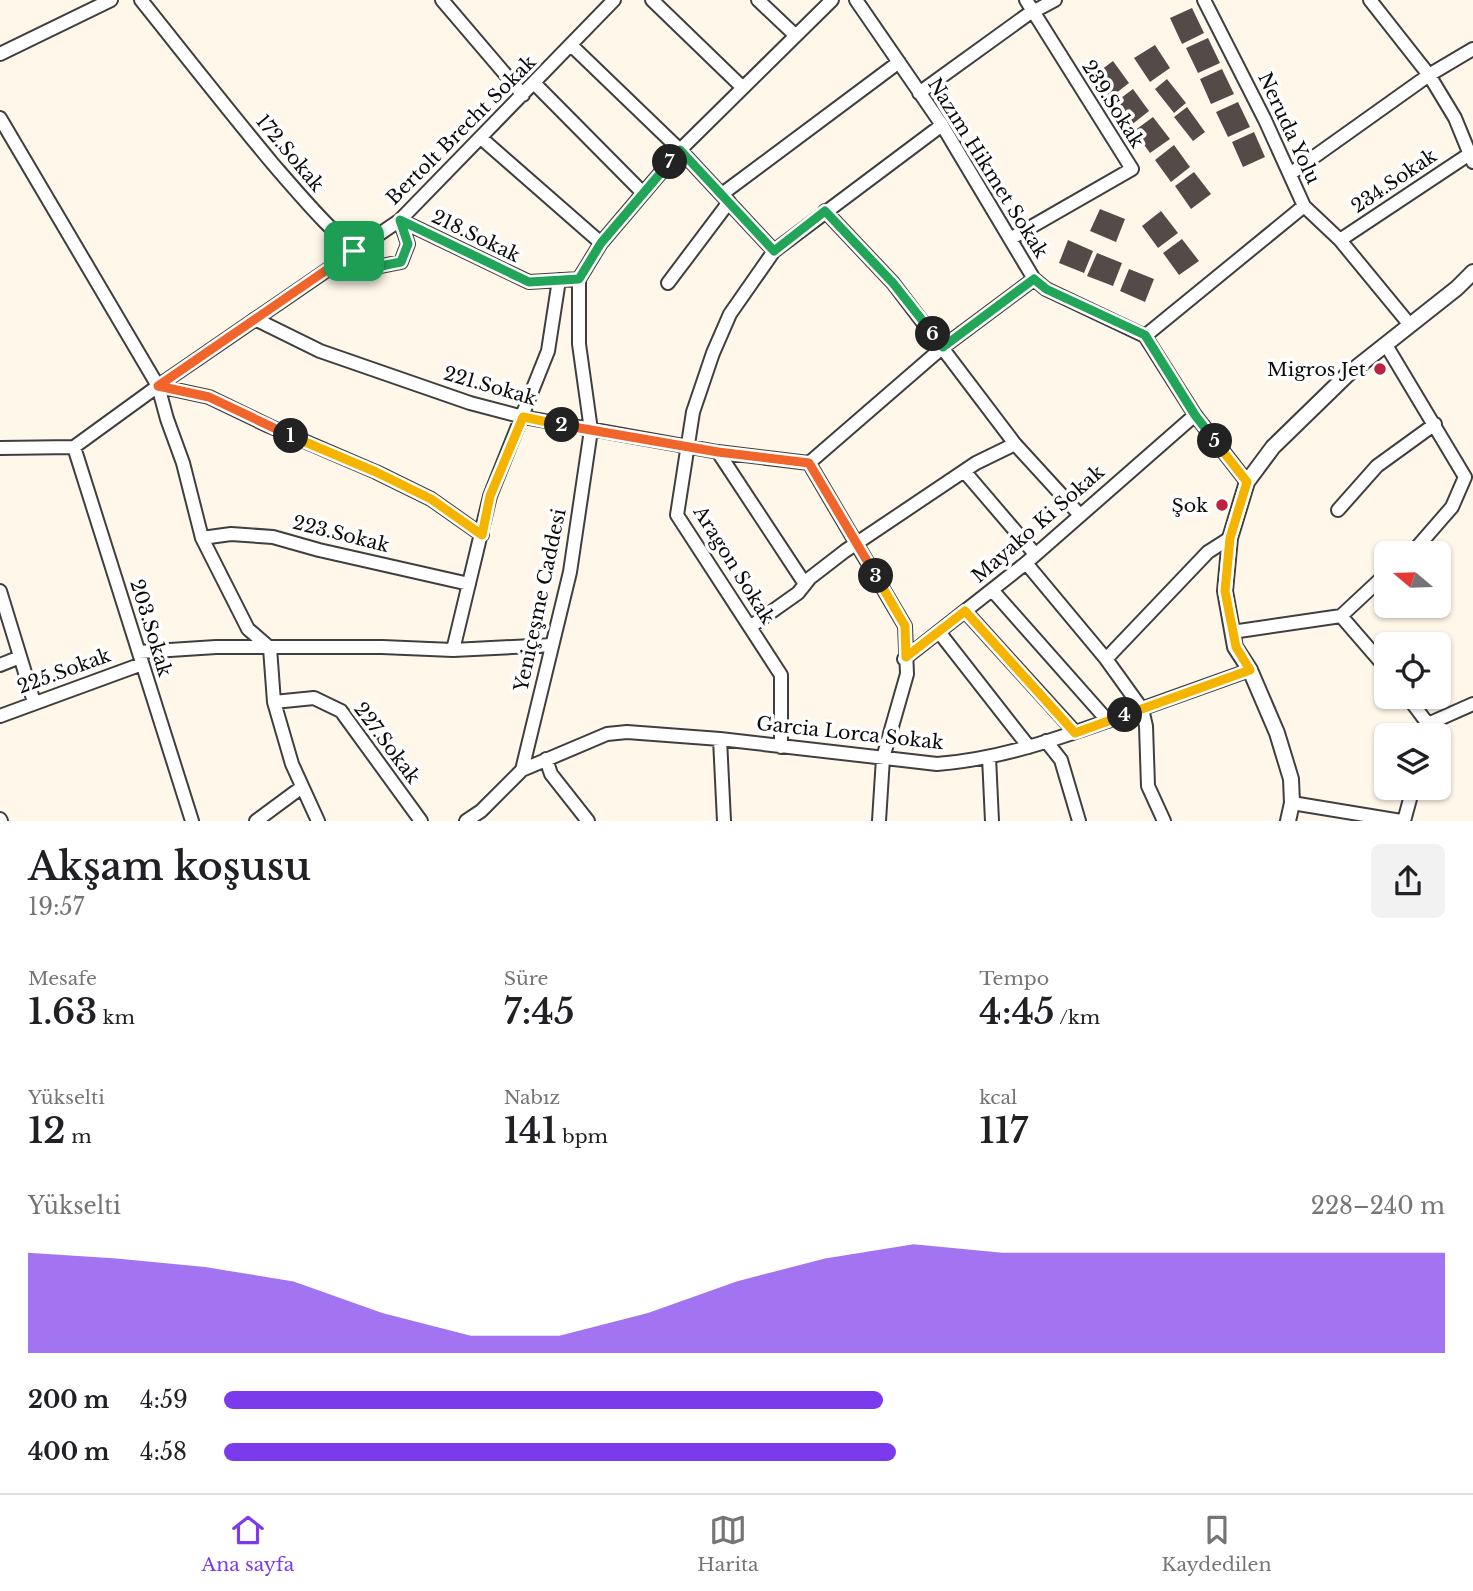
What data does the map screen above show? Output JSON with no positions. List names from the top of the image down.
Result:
{
  "streets": {
    "street": [
      "239.Sokak",
      "Neruda Yolu",
      "Bertolt Brecht Sokak",
      "172.Sokak",
      "Nazım Hikmet Sokak",
      "234.Sokak",
      "218.Sokak",
      "221.Sokak",
      "Mayako Ki Sokak",
      "223.Sokak",
      "Aragon Sokak",
      "Yeniçeşme Caddesi",
      "203.Sokak",
      "225.Sokak",
      "Garcia Lorca Sokak",
      "227.Sokak"
    ]
  },
  "crossings": [
    ["239.Sokak", "Nazım Hikmet Sokak"],
    ["Neruda Yolu", "234.Sokak"],
    ["Bertolt Brecht Sokak", "172.Sokak"],
    ["Bertolt Brecht Sokak", "218.Sokak"],
    ["Bertolt Brecht Sokak", "221.Sokak"],
    ["Bertolt Brecht Sokak", "203.Sokak"],
    ["172.Sokak", "218.Sokak"],
    ["Nazım Hikmet Sokak", "Aragon Sokak"],
    ["218.Sokak", "Yeniçeşme Caddesi"],
    ["221.Sokak", "Aragon Sokak"],
    ["221.Sokak", "Yeniçeşme Caddesi"],
    ["Aragon Sokak", "Garcia Lorca Sokak"],
    ["Yeniçeşme Caddesi", "225.Sokak"],
    ["Yeniçeşme Caddesi", "Garcia Lorca Sokak"],
    ["203.Sokak", "225.Sokak"]
  ],
  "places": ["Migros Jet", "Şok"],
  "north": "left",
  "page": {
    "pins": [
      "7",
      "6",
      "2",
      "1",
      "5",
      "3",
      "4"
    ],
    "heading": ["Akşam koşusu", "19:57"],
    "stats": [
      ["Mesafe", "1.63 km"],
      ["Süre", "7:45"],
      ["Tempo", "4:45 /km"],
      ["Yükselti", "12 m"],
      ["Nabız", "141 bpm"],
      ["kcal", "117"]
    ],
    "chart": ["Yükselti", "228–240 m"],
    "list": [
      {
        "name": "200 m",
        "note": "4:59"
      },
      {
        "name": "400 m",
        "note": "4:58"
      }
    ],
    "tabs": ["Ana sayfa", "Harita", "Kaydedilen"]
  }
}
